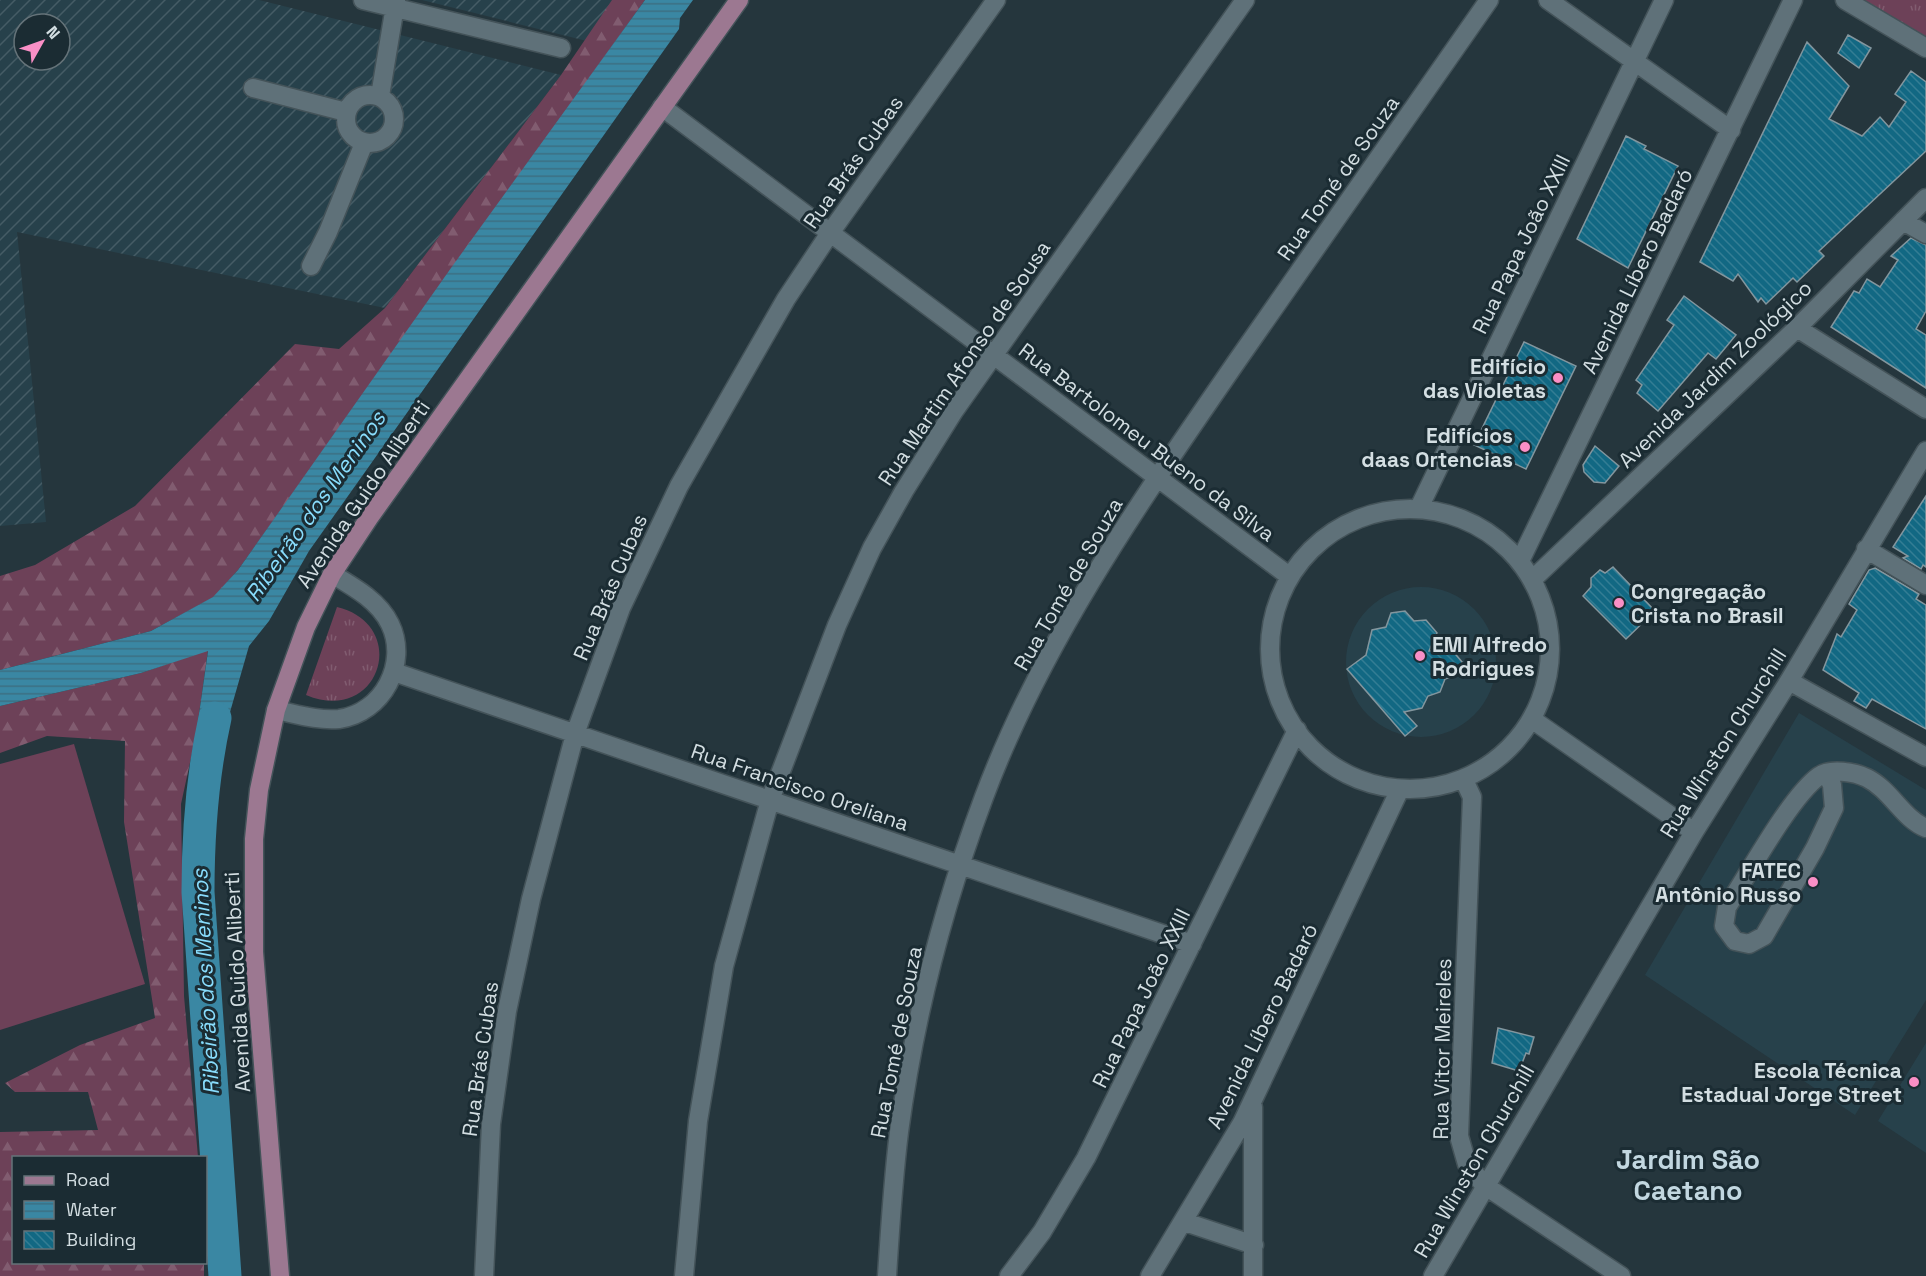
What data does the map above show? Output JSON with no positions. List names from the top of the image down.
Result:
{
  "streets": {
    "main road": ["Avenida Guido Aliberti"],
    "street": [
      "Rua Brás Cubas",
      "Rua Tomé de Souza",
      "Rua Papa João XXIII",
      "Avenida Líbero Badaró",
      "Rua Martim Afonso de Sousa",
      "Avenida Jardim Zoológico",
      "Rua Bartolomeu Bueno da Silva",
      "Rua Winston Churchill",
      "Rua Francisco Oreliana",
      "Rua Vitor Meireles"
    ]
  },
  "crossings": [
    ["Rua Brás Cubas", "Rua Bartolomeu Bueno da Silva"],
    ["Rua Brás Cubas", "Rua Francisco Oreliana"],
    ["Rua Tomé de Souza", "Rua Bartolomeu Bueno da Silva"],
    ["Rua Tomé de Souza", "Rua Francisco Oreliana"],
    ["Rua Papa João XXIII", "Rua Francisco Oreliana"],
    ["Rua Martim Afonso de Sousa", "Rua Bartolomeu Bueno da Silva"],
    ["Rua Martim Afonso de Sousa", "Rua Francisco Oreliana"],
    ["Rua Bartolomeu Bueno da Silva", "Avenida Guido Aliberti"],
    ["Rua Winston Churchill", "Rua Vitor Meireles"]
  ],
  "districts": ["Jardim São Caetano"],
  "water": ["Ribeirão dos Meninos"],
  "places": [
    "Edifício das Violetas",
    "Edifícios daas Ortencias",
    "Congregação Crista no Brasil",
    "EMI Alfredo Rodrigues",
    "FATEC Antônio Russo",
    "Escola Técnica Estadual Jorge Street"
  ],
  "legend": ["Road", "Water", "Building"],
  "north": "top right"
}
